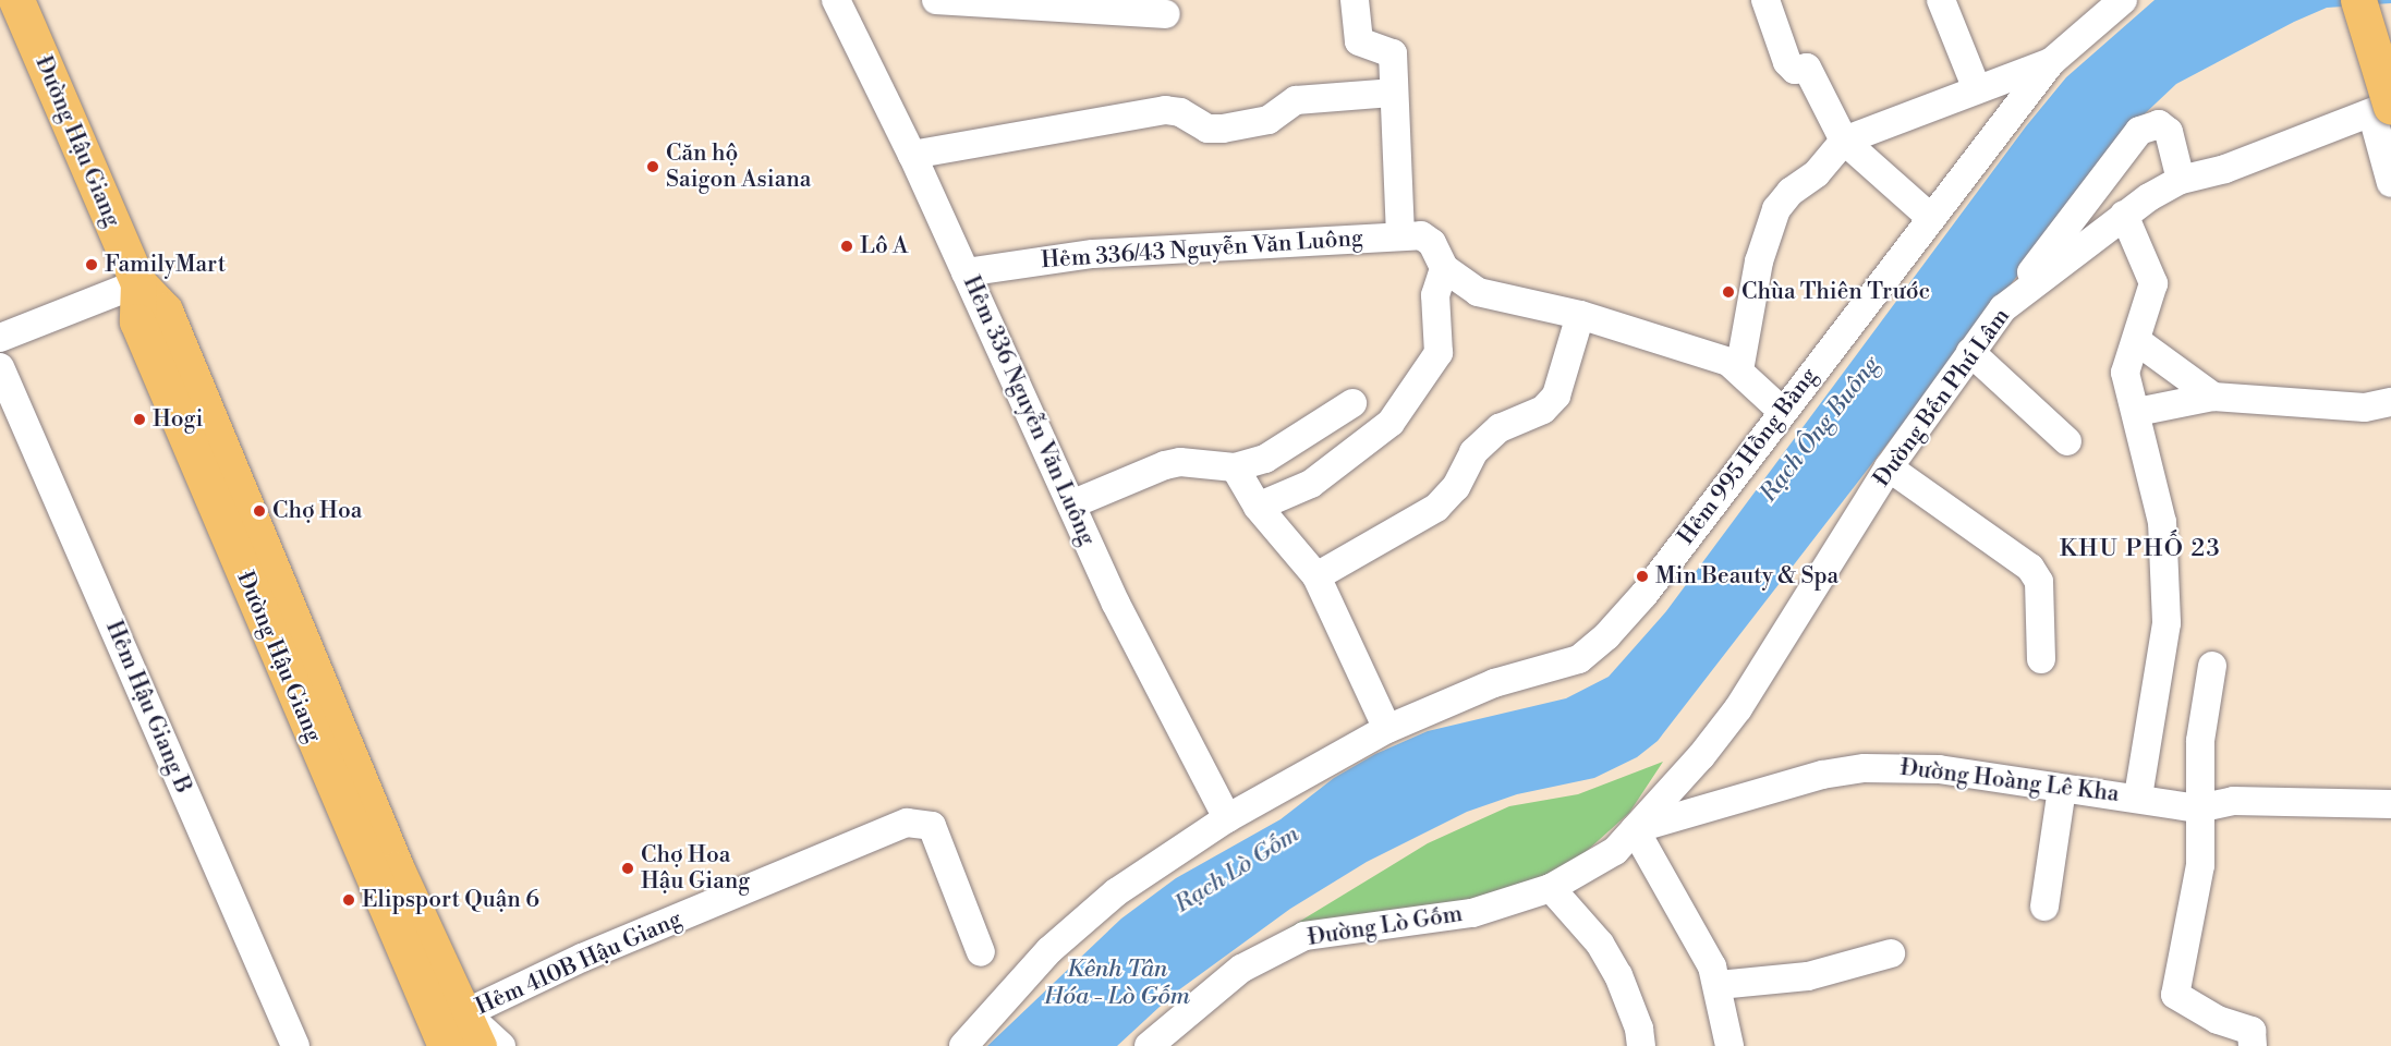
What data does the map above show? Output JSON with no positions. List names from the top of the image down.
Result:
{
  "streets": {
    "main road": ["Đường Hậu Giang"],
    "street": [
      "Hẻm 336/43 Nguyễn Văn Luông",
      "Đường Bến Phú Lâm",
      "Hẻm 336 Nguyễn Văn Luông",
      "Hẻm 995 Hồng Bàng",
      "Hẻm Hậu Giang B",
      "Đường Hoàng Lê Kha",
      "Đường Lò Gốm",
      "Hẻm 410B Hậu Giang"
    ]
  },
  "crossings": [
    ["Đường Hậu Giang", "Hẻm 410B Hậu Giang"],
    ["Hẻm 336/43 Nguyễn Văn Luông", "Hẻm 336 Nguyễn Văn Luông"],
    ["Đường Bến Phú Lâm", "Đường Hoàng Lê Kha"],
    ["Đường Bến Phú Lâm", "Đường Lò Gốm"],
    ["Hẻm 336 Nguyễn Văn Luông", "Hẻm 995 Hồng Bàng"],
    ["Đường Hoàng Lê Kha", "Đường Lò Gốm"]
  ],
  "districts": ["KHU PHỐ 23"],
  "water": ["Rạch Ông Buông", "Rạch Lò Gốm", "Kênh Tân Hóa - Lò Gốm"],
  "places": [
    "Căn hộ Saigon Asiana",
    "Lô A",
    "FamilyMart",
    "Chùa Thiên Trước",
    "Hogi",
    "Chợ Hoa",
    "Min Beauty & Spa",
    "Chợ Hoa Hậu Giang",
    "Elipsport Quận 6"
  ]
}
